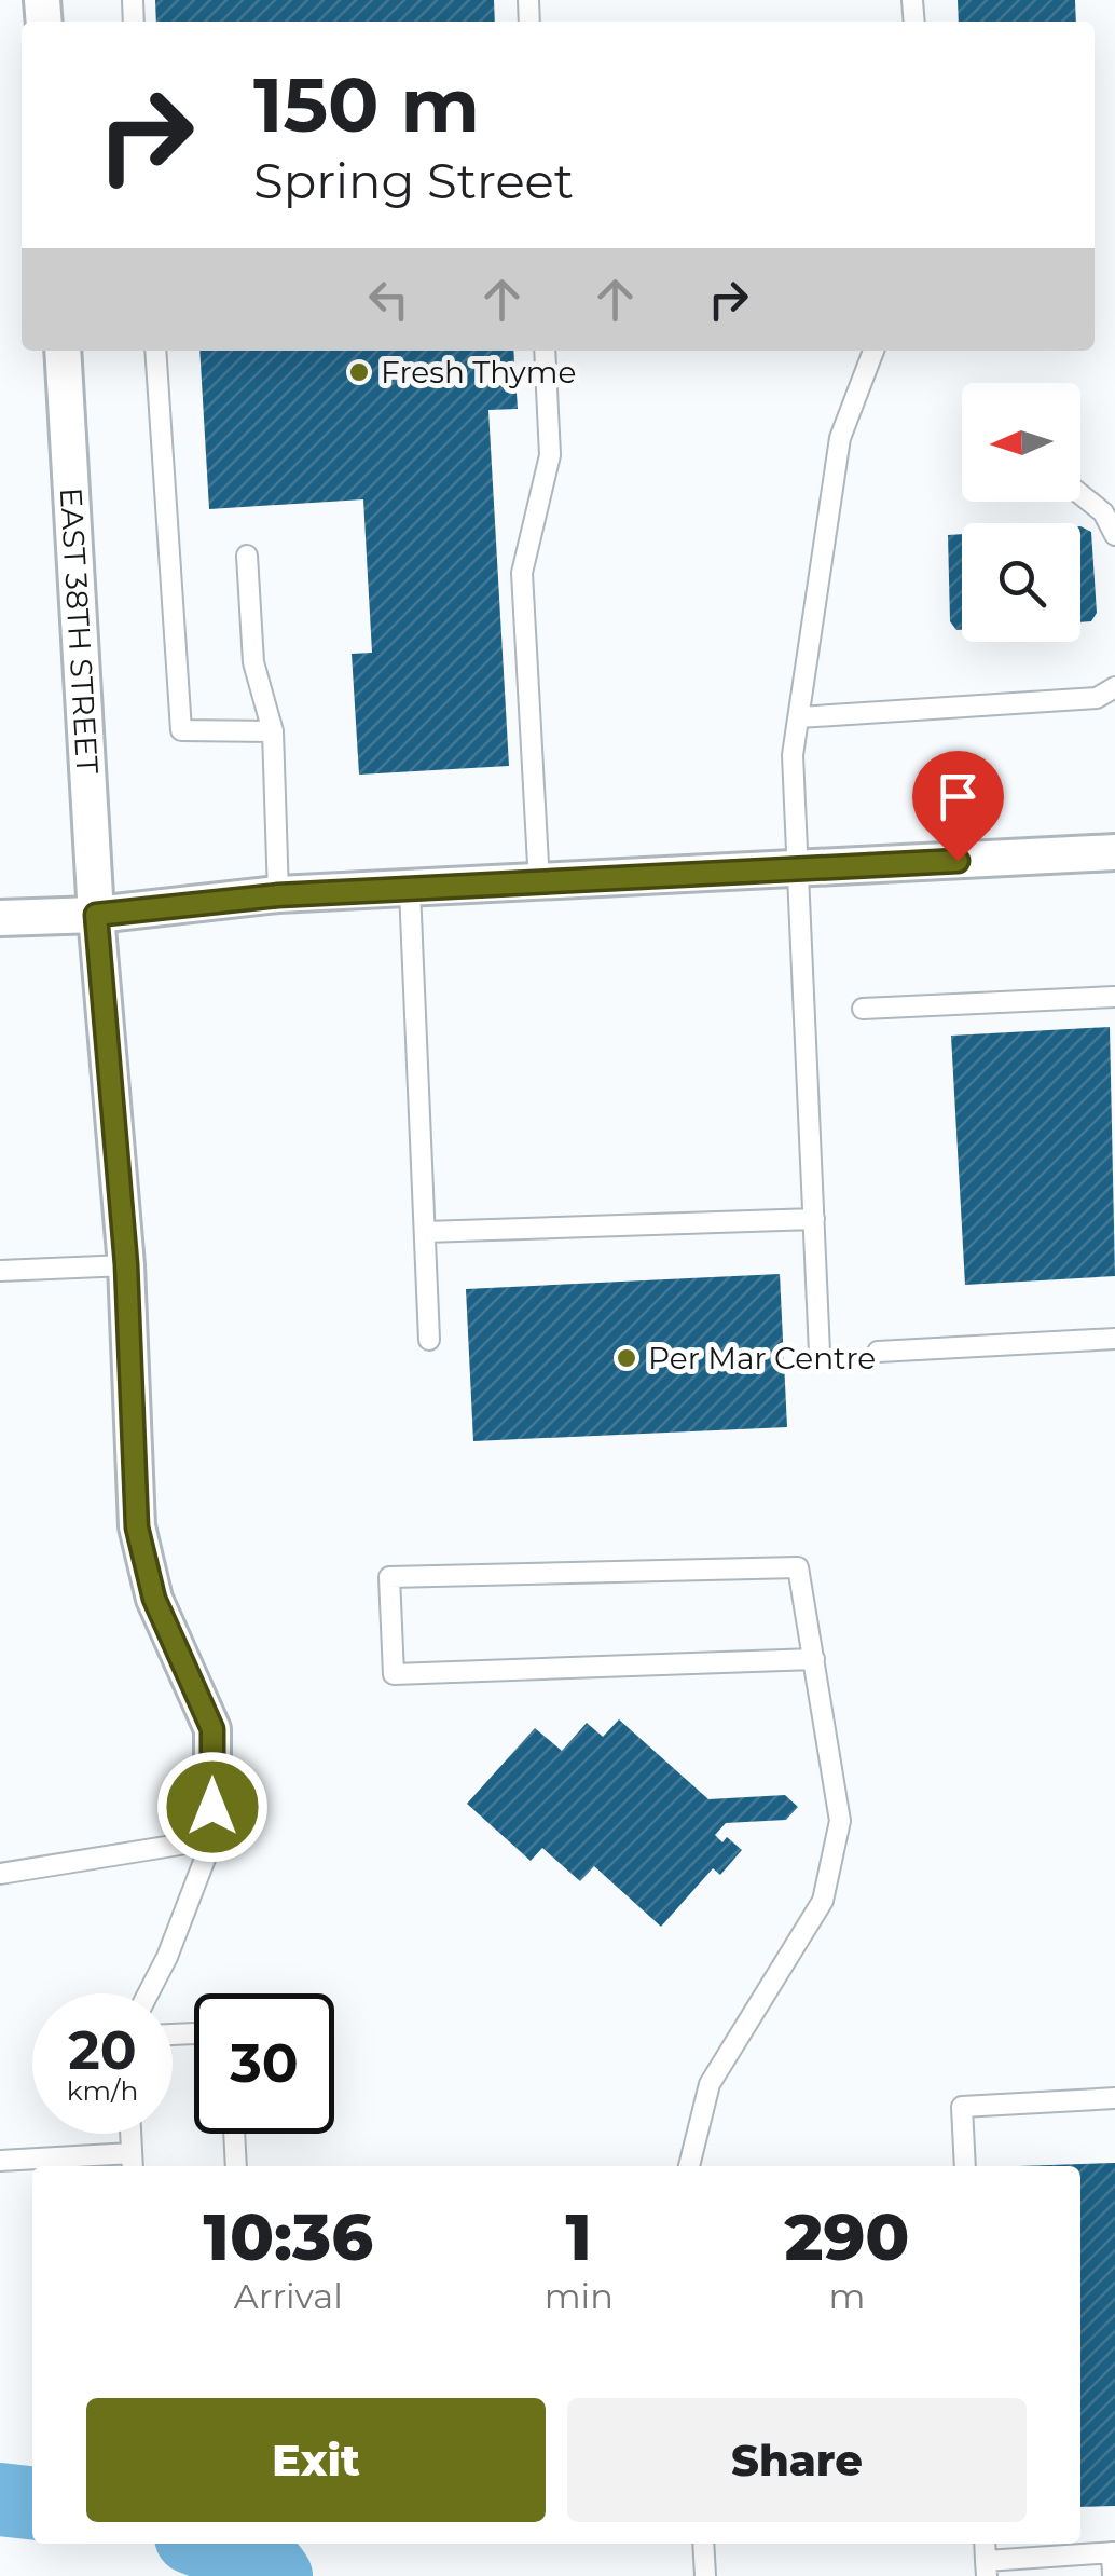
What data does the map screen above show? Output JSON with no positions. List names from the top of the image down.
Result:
{
  "streets": {
    "street": ["EAST 38TH STREET"]
  },
  "places": ["Fresh Thyme", "Per Mar Centre"],
  "north": "left",
  "page": {
    "turn": ["150 m", "Spring Street"],
    "speed": "20 km/h",
    "limit": "30",
    "eta": [
      "10:36",
      "Arrival",
      "1",
      "min",
      "290",
      "m"
    ],
    "buttons": ["Exit", "Share"]
  }
}
